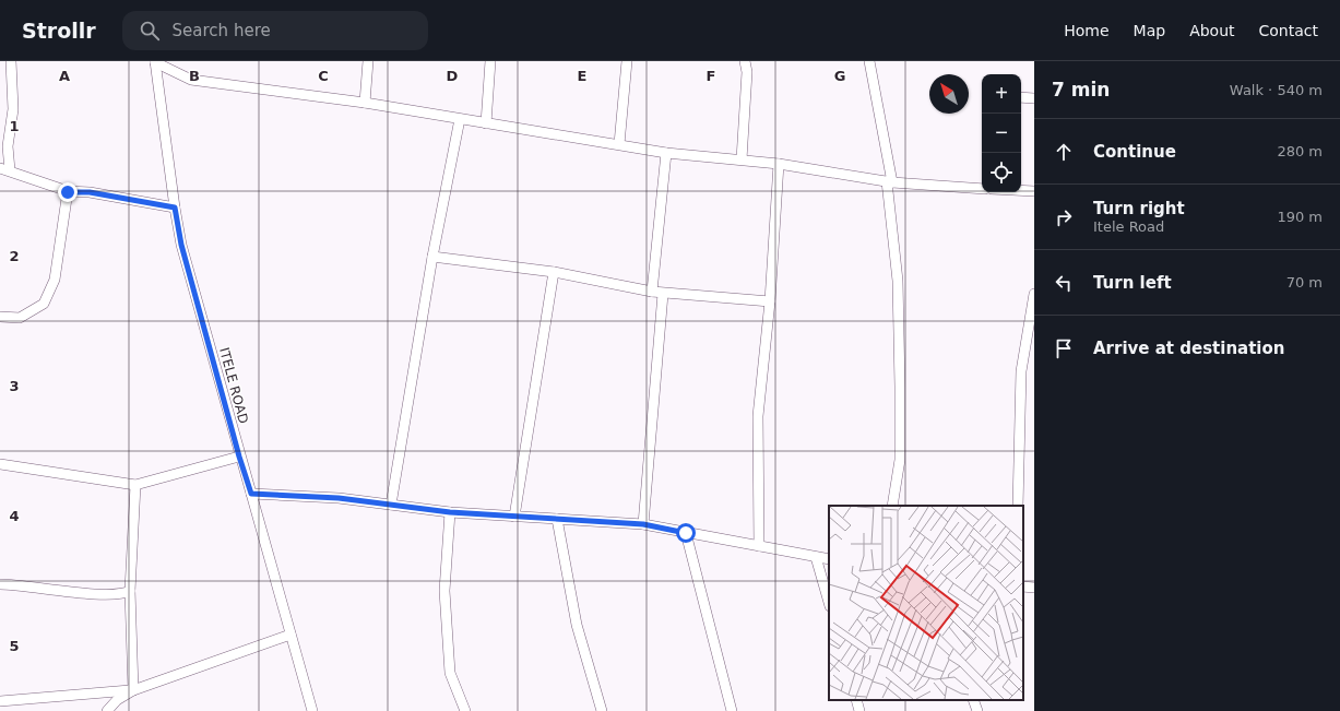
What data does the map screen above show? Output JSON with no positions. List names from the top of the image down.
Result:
{
  "streets": {
    "street": ["ITELE ROAD"]
  },
  "north": "top left",
  "page": {
    "header": "Strollr",
    "search": "Search here",
    "nav": [
      "Home",
      "Map",
      "About",
      "Contact"
    ],
    "heading": ["7 min", "Walk · 540 m"],
    "map_buttons": ["+", "−"],
    "list": [
      ["Continue", "280 m"],
      ["Turn right", "Itele Road", "190 m"],
      ["Turn left", "70 m"],
      "Arrive at destination"
    ]
  },
  "grid": {
    "columns": [
      "A",
      "B",
      "C",
      "D",
      "E",
      "F",
      "G"
    ],
    "rows": [
      "1",
      "2",
      "3",
      "4",
      "5"
    ]
  }
}
